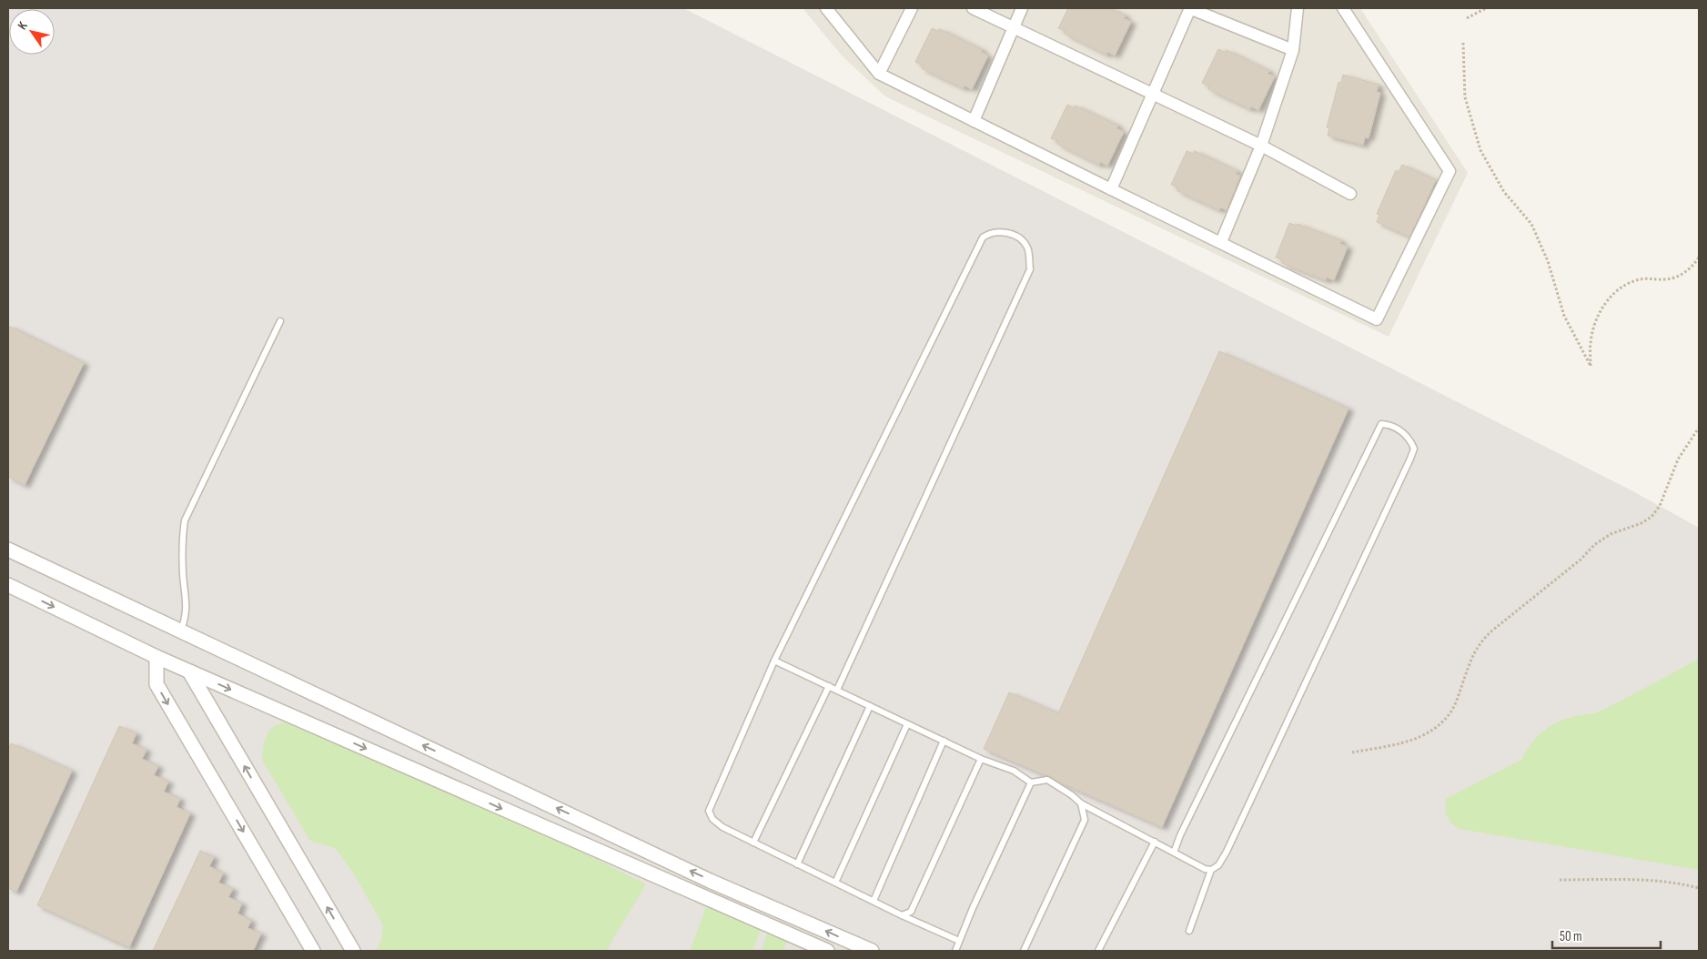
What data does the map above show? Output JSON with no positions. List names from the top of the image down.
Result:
{
  "scale_bar": "50 m",
  "north": "top left"
}
